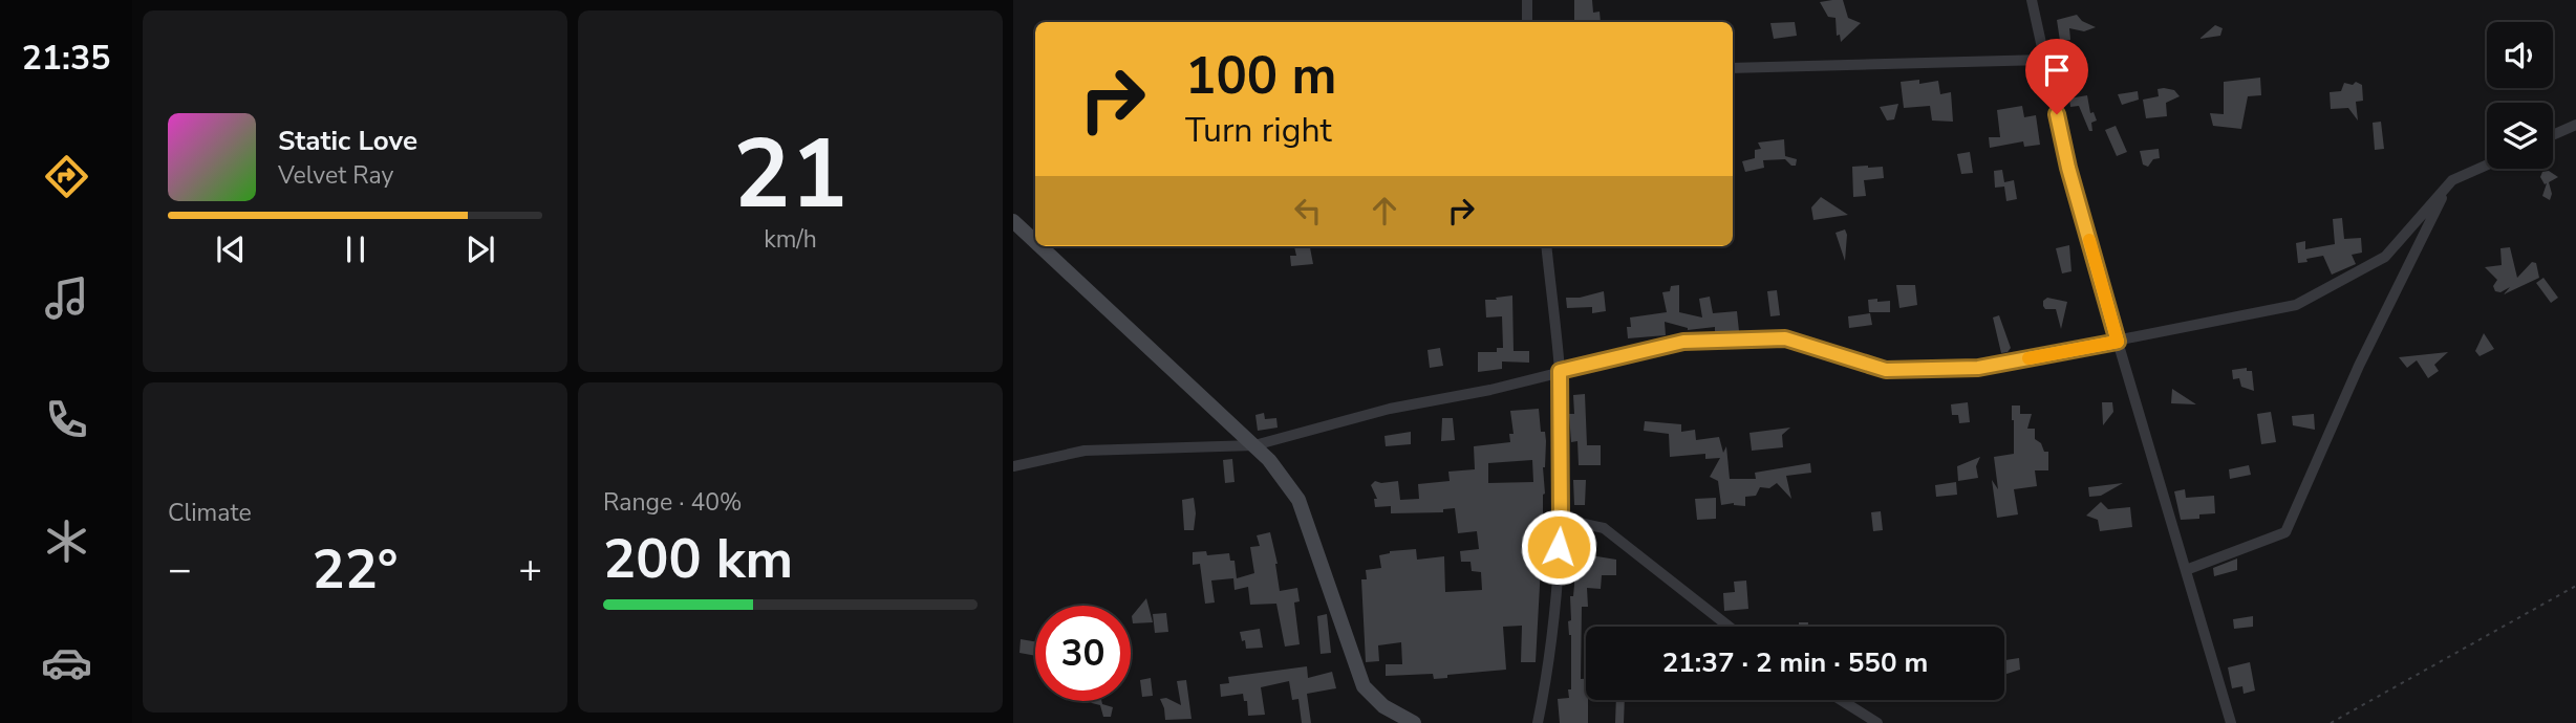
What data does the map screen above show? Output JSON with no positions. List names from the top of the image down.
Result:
{
  "page": {
    "tabs": "21:35",
    "tile": [
      ["21", "km/h"],
      "Climate",
      ["Range · 40%", "200 km"]
    ],
    "turn": ["100 m", "Turn right"],
    "song": ["Static Love", "Velvet Ray"],
    "heat": ["−", "22°", "+"],
    "limit": "30",
    "trip": "21:37 · 2 min · 550 m"
  }
}
